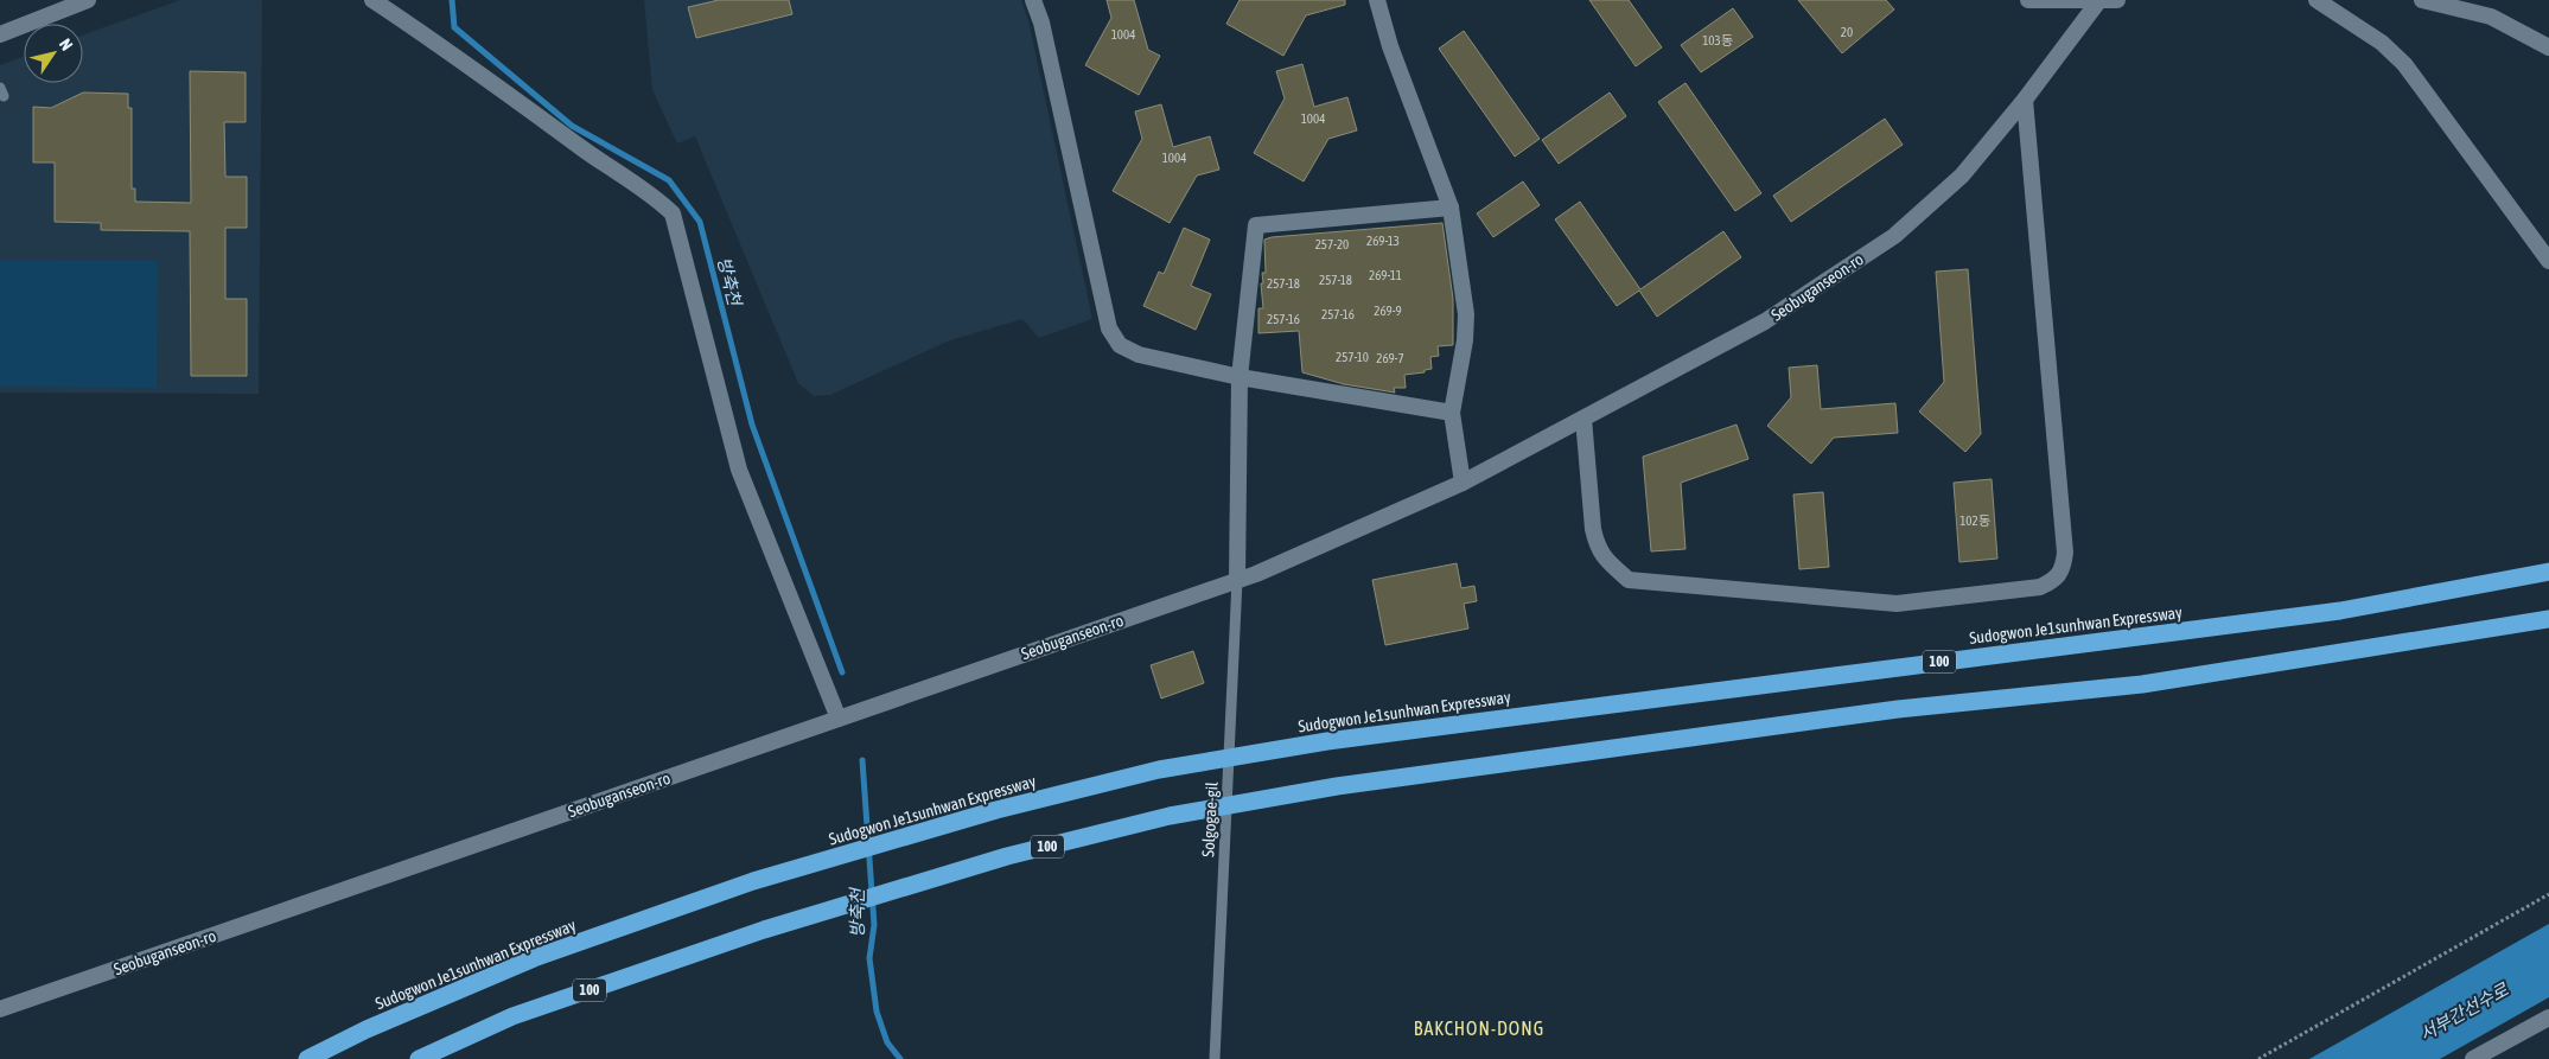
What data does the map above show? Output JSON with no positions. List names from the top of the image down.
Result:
{
  "streets": {
    "highway": ["Sudogwon Je1sunhwan Expressway", "100"],
    "street": ["Seobuganseon-ro"],
    "lane": ["Solgogae-gil"]
  },
  "crossings": [
    ["Seobuganseon-ro", "Solgogae-gil"]
  ],
  "districts": ["BAKCHON-DONG"],
  "water": ["방축천", "서부간선수로"],
  "house_numbers": [
    "20",
    "1004",
    "103동",
    "1004",
    "1004",
    "269-13",
    "257-20",
    "269-11",
    "257-18",
    "257-18",
    "269-9",
    "257-16",
    "257-16",
    "257-10",
    "269-7",
    "102동"
  ],
  "north": "top right"
}
